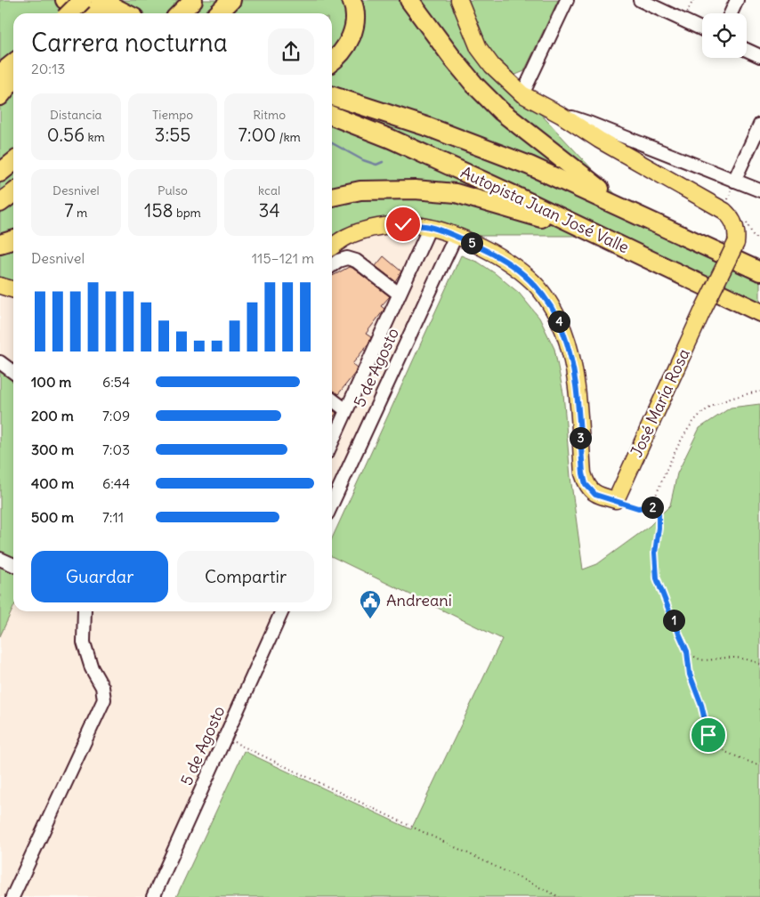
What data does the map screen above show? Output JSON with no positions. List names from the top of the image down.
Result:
{
  "streets": {
    "highway": ["Autopista Juan José Valle"],
    "main road": ["José María Rosa"],
    "street": ["5 de Agosto"]
  },
  "places": {
    "public building": ["Andreani"]
  },
  "page": {
    "heading": ["Carrera nocturna", "20:13"],
    "stats": [
      ["Distancia", "0.56 km"],
      ["Tiempo", "3:55"],
      ["Ritmo", "7:00 /km"],
      ["Desnivel", "7 m"],
      ["Pulso", "158 bpm"],
      ["kcal", "34"]
    ],
    "pins": [
      "5",
      "4",
      "3",
      "2",
      "1"
    ],
    "chart": ["Desnivel", "115–121 m"],
    "list": [
      {
        "name": "100 m",
        "note": "6:54"
      },
      {
        "name": "200 m",
        "note": "7:09"
      },
      {
        "name": "300 m",
        "note": "7:03"
      },
      {
        "name": "400 m",
        "note": "6:44"
      },
      {
        "name": "500 m",
        "note": "7:11"
      }
    ],
    "buttons": ["Guardar", "Compartir"]
  }
}
